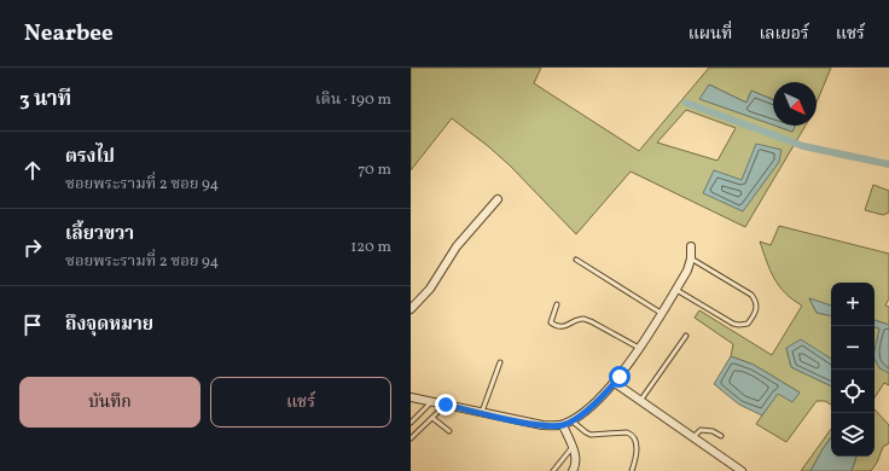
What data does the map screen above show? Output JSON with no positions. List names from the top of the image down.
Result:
{
  "north": "bottom right",
  "page": {
    "header": "Nearbee",
    "nav": ["แผนที่", "เลเยอร์", "แชร์"],
    "heading": ["3 นาที", "เดิน · 190 m"],
    "list": [
      ["ตรงไป", "ซอยพระรามที่ 2 ซอย 94", "70 m"],
      ["เลี้ยวขวา", "ซอยพระรามที่ 2 ซอย 94", "120 m"],
      "ถึงจุดหมาย"
    ],
    "map_buttons": ["+", "−"],
    "buttons": ["บันทึก", "แชร์"]
  }
}
